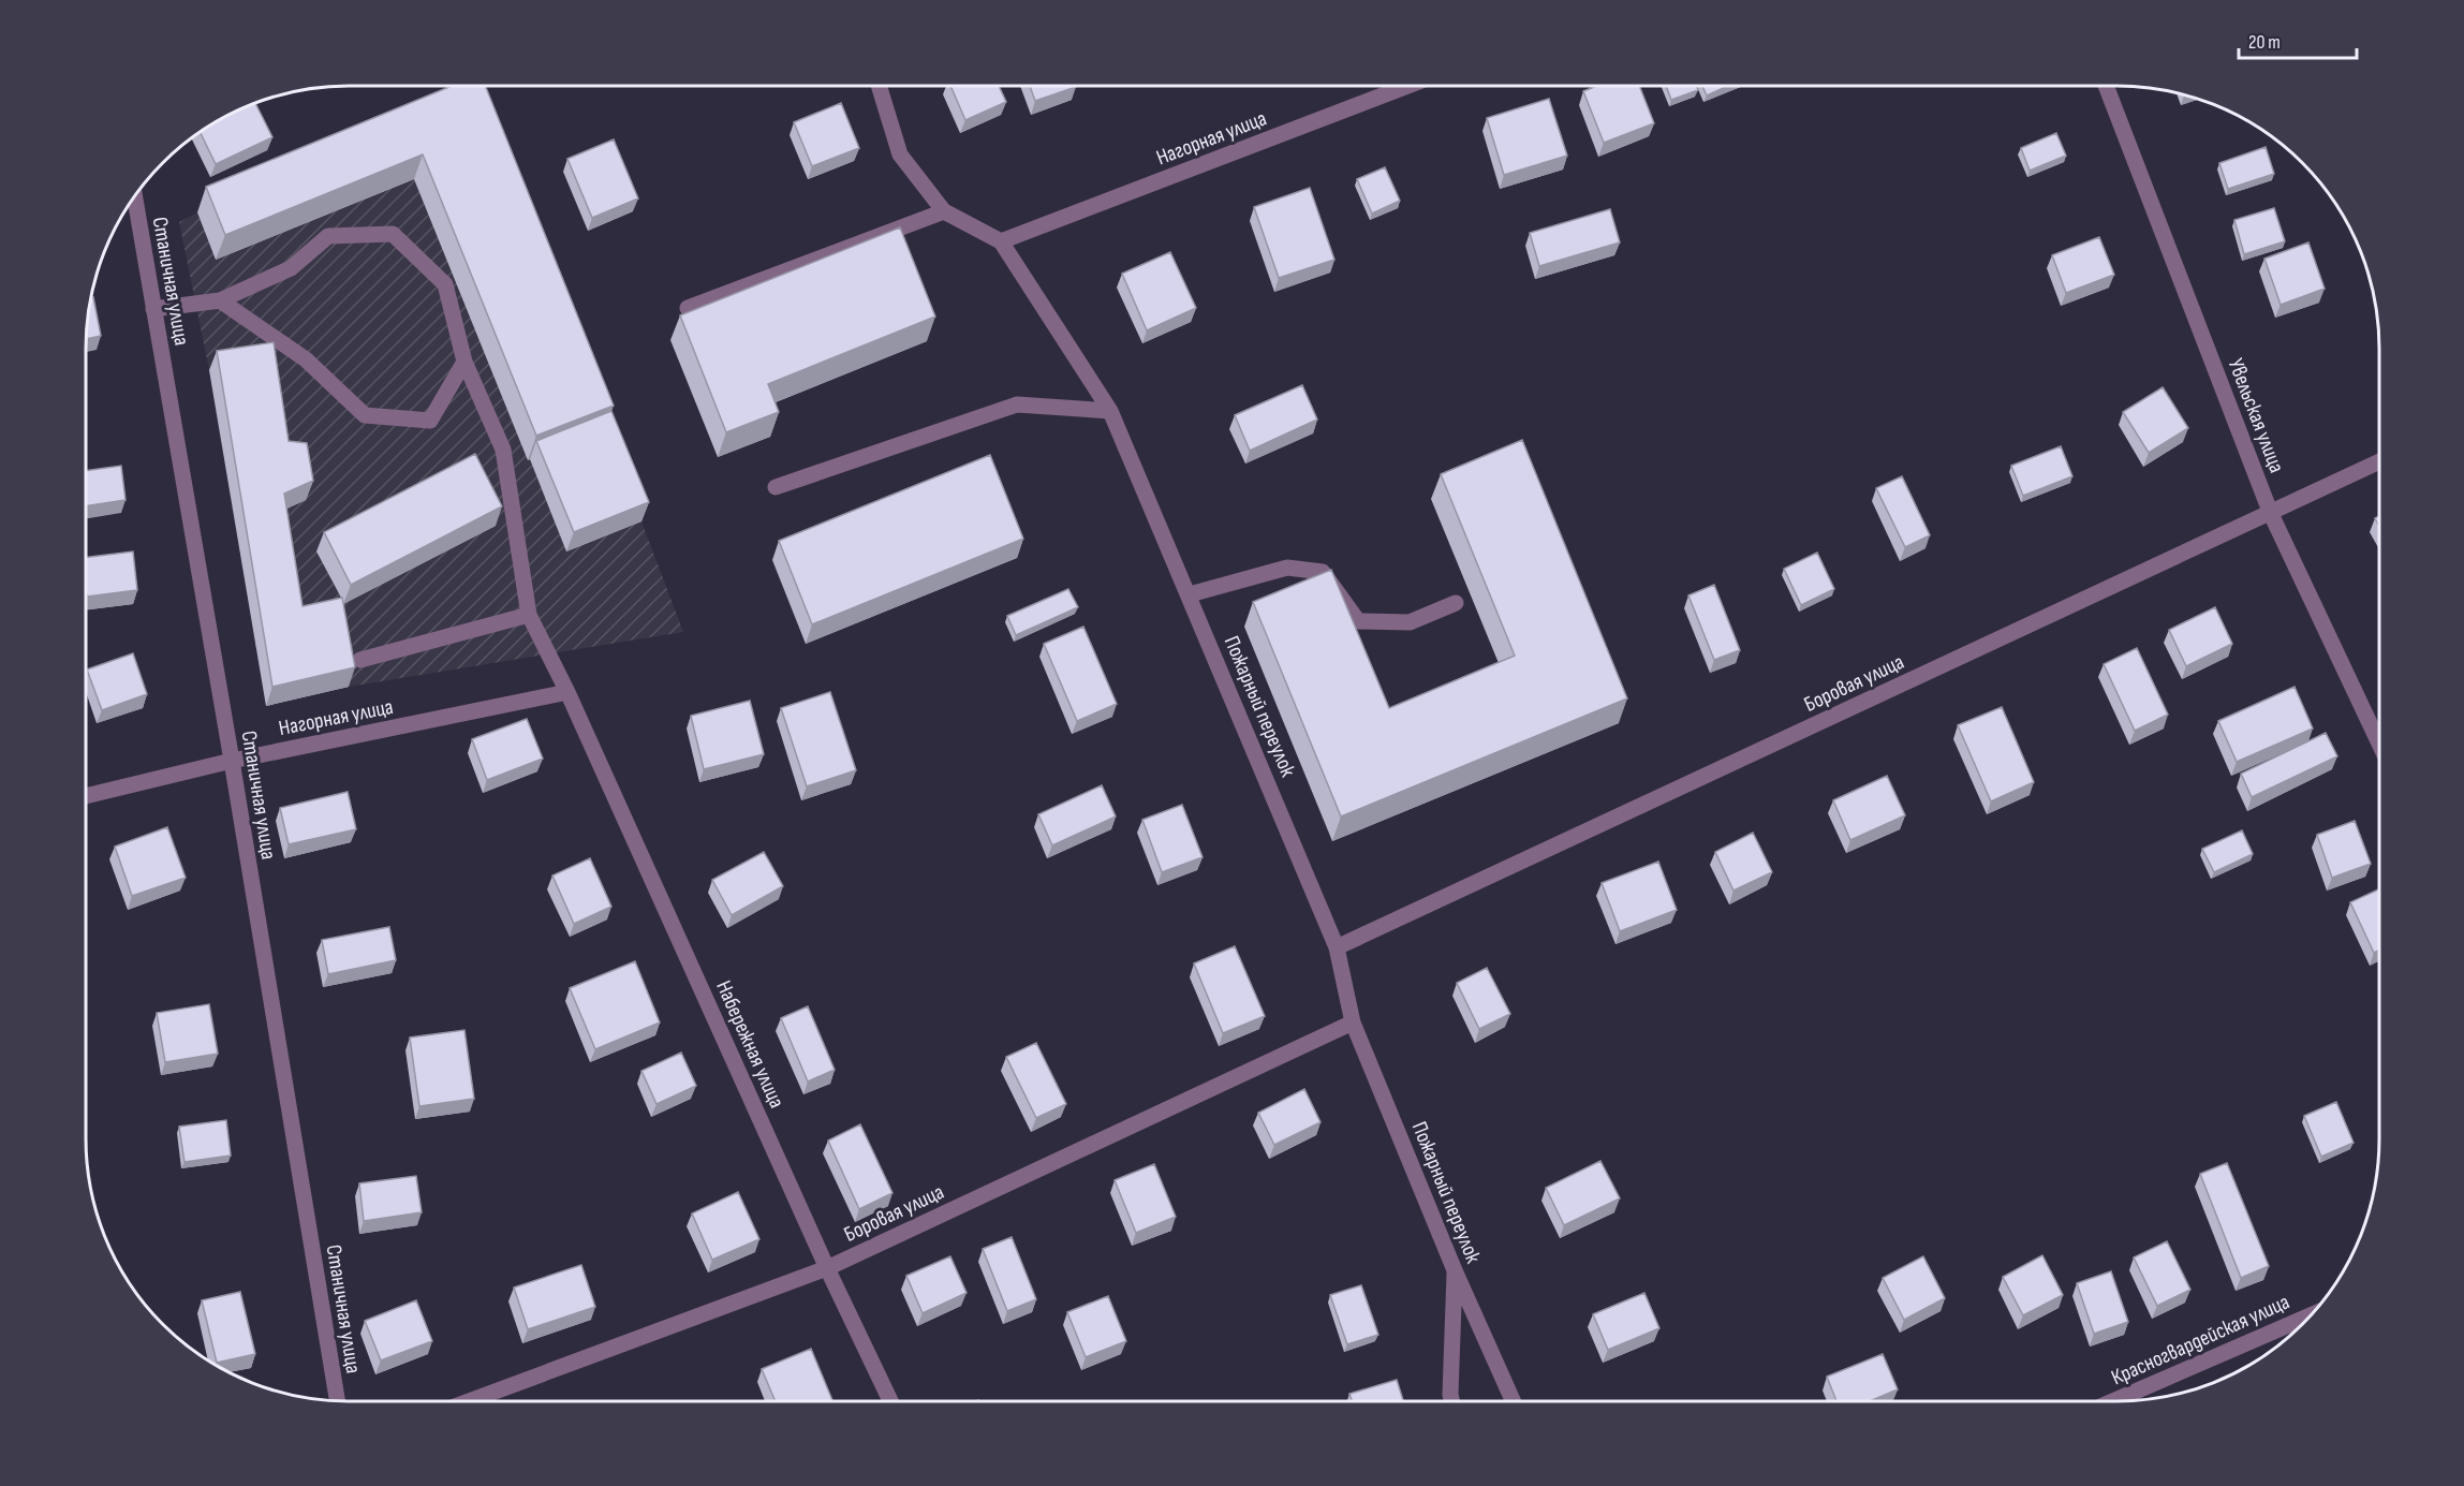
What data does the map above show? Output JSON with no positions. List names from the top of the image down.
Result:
{
  "streets": {
    "street": [
      "Нагорная улица",
      "Станичная улица",
      "Увельская улица",
      "Боровая улица",
      "Пожарный переулок",
      "Набережная улица",
      "Красногвардейская улица"
    ]
  },
  "crossings": [
    ["Нагорная улица", "Станичная улица"],
    ["Нагорная улица", "Пожарный переулок"],
    ["Нагорная улица", "Набережная улица"],
    ["Станичная улица", "Набережная улица"],
    ["Увельская улица", "Боровая улица"],
    ["Боровая улица", "Пожарный переулок"],
    ["Боровая улица", "Набережная улица"]
  ],
  "scale_bar": "20 m"
}
